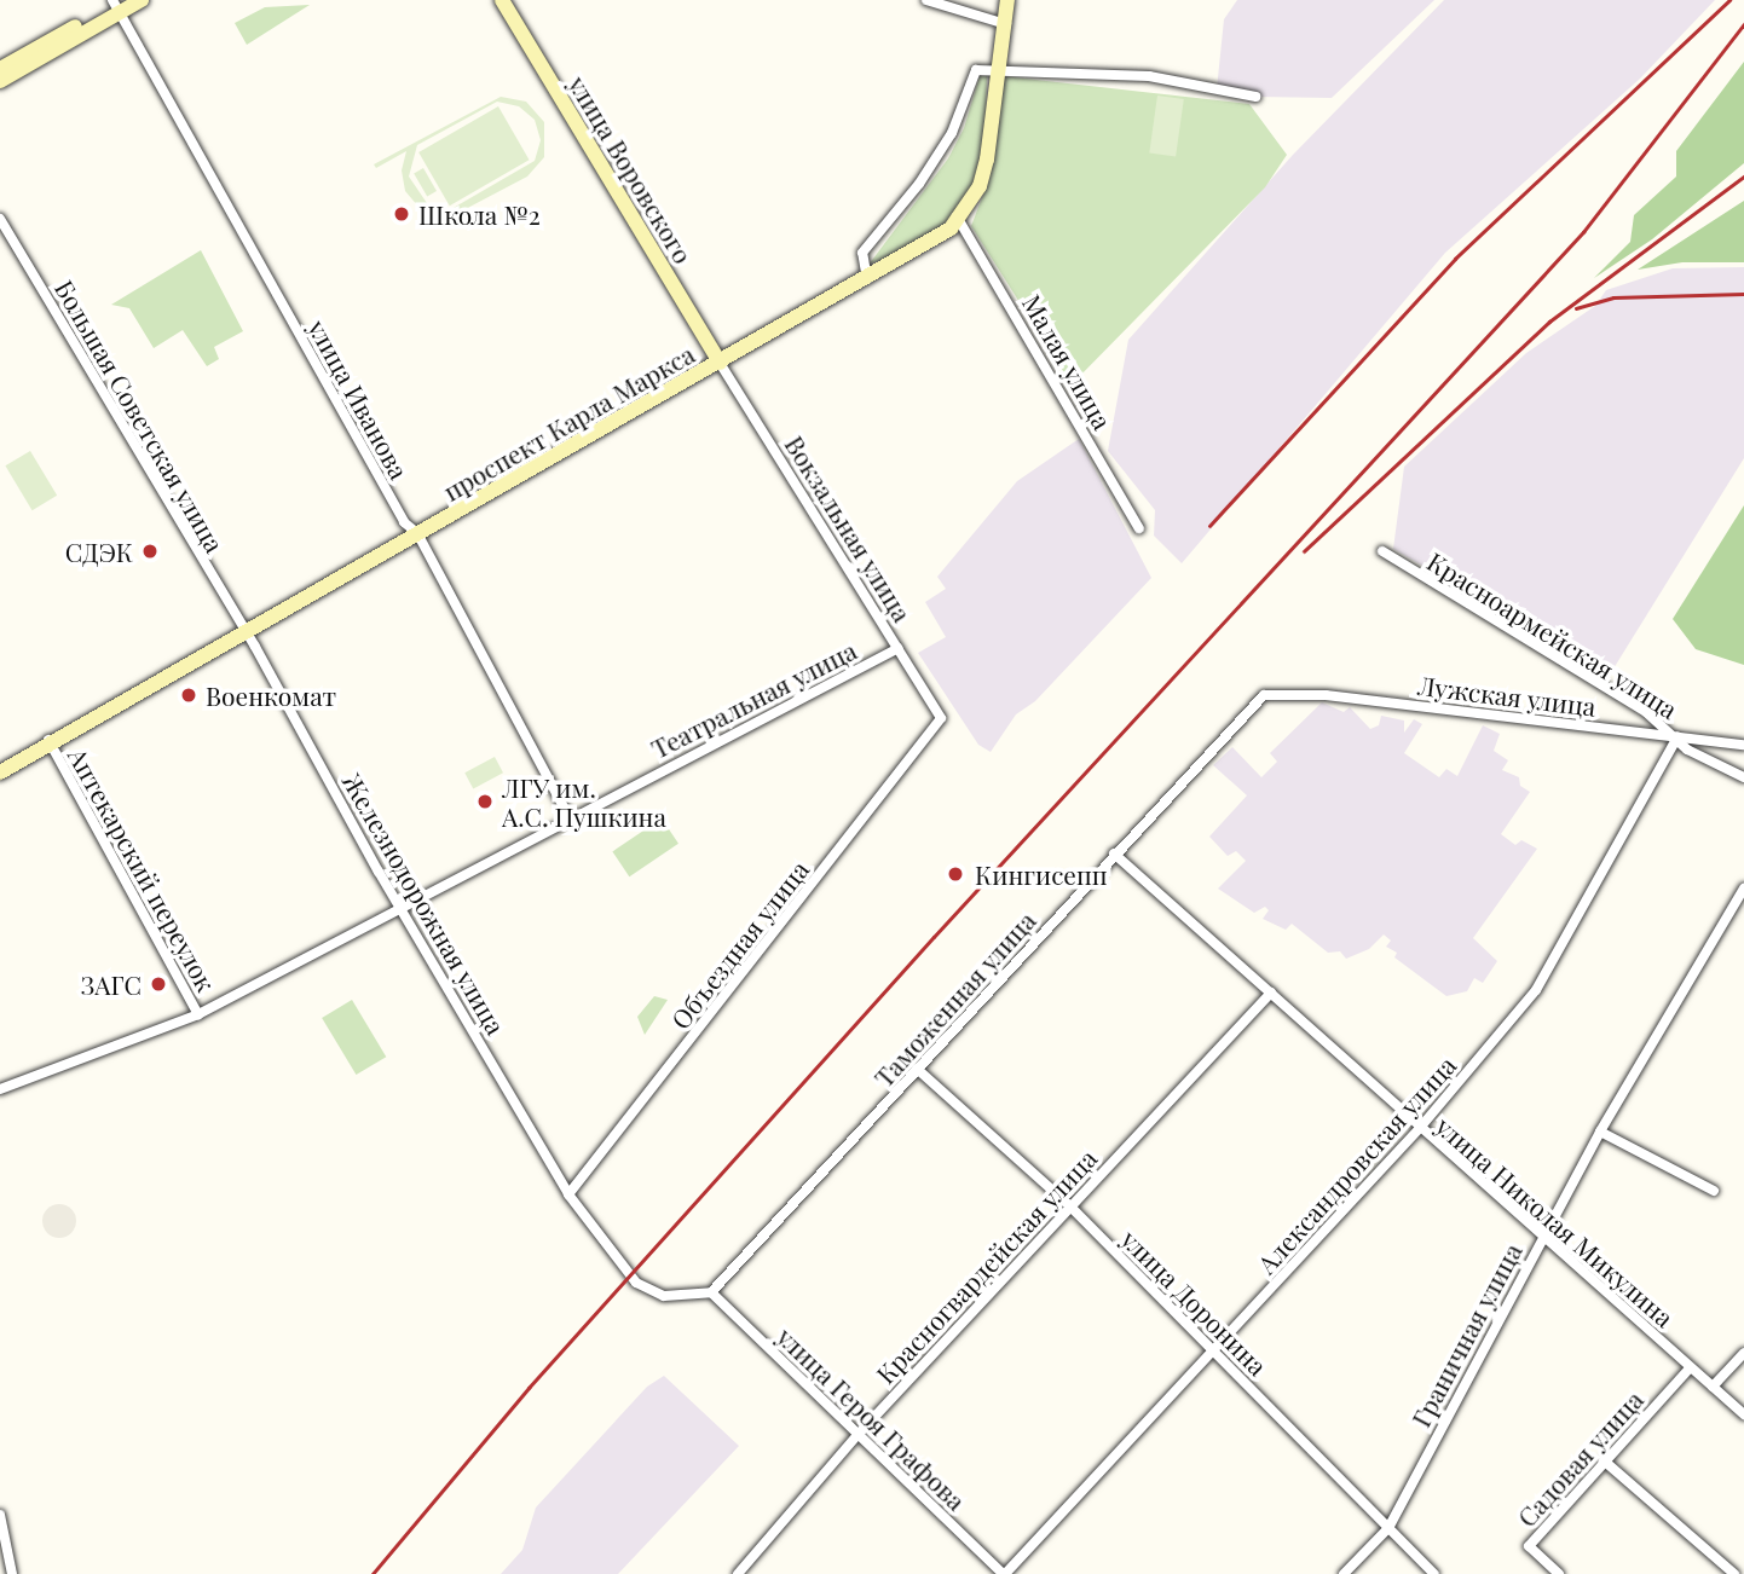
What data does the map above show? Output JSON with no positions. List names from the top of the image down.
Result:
{
  "streets": {
    "main road": ["улица Воровского", "проспект Карла Маркса"],
    "street": [
      "Малая улица",
      "улица Иванова",
      "Большая Советская улица",
      "Вокзальная улица",
      "Красноармейская улица",
      "Лужская улица",
      "Театральная улица",
      "Аптекарский переулок",
      "Железнодорожная улица",
      "Объездная улица",
      "Таможенная улица",
      "Александровская улица",
      "улица Николая Микулина",
      "Красногвардейская улица",
      "улица Доронина",
      "Граничная улица",
      "улица Героя Графова",
      "Садовая улица"
    ]
  },
  "crossings": [
    ["улица Воровского", "проспект Карла Маркса"],
    ["улица Воровского", "Вокзальная улица"],
    ["Малая улица", "проспект Карла Маркса"],
    ["улица Иванова", "проспект Карла Маркса"],
    ["улица Иванова", "Театральная улица"],
    ["Большая Советская улица", "проспект Карла Маркса"],
    ["Большая Советская улица", "Железнодорожная улица"],
    ["проспект Карла Маркса", "Вокзальная улица"],
    ["проспект Карла Маркса", "Аптекарский переулок"],
    ["проспект Карла Маркса", "Железнодорожная улица"],
    ["Вокзальная улица", "Театральная улица"],
    ["Вокзальная улица", "Объездная улица"],
    ["Красноармейская улица", "Лужская улица"],
    ["Красноармейская улица", "Александровская улица"],
    ["Лужская улица", "Таможенная улица"],
    ["Лужская улица", "Александровская улица"],
    ["Театральная улица", "Аптекарский переулок"],
    ["Театральная улица", "Железнодорожная улица"],
    ["Аптекарский переулок", "Железнодорожная улица"],
    ["Железнодорожная улица", "Объездная улица"],
    ["Железнодорожная улица", "Таможенная улица"],
    ["Железнодорожная улица", "улица Героя Графова"],
    ["Таможенная улица", "улица Николая Микулина"],
    ["Таможенная улица", "улица Доронина"],
    ["Таможенная улица", "улица Героя Графова"],
    ["Александровская улица", "улица Николая Микулина"],
    ["Александровская улица", "улица Доронина"],
    ["Александровская улица", "улица Героя Графова"],
    ["улица Николая Микулина", "Красногвардейская улица"],
    ["улица Николая Микулина", "Граничная улица"],
    ["улица Николая Микулина", "Садовая улица"],
    ["Красногвардейская улица", "улица Доронина"],
    ["Красногвардейская улица", "улица Героя Графова"],
    ["улица Доронина", "Граничная улица"]
  ],
  "places": [
    "Школа №2",
    "СДЭК",
    "Военкомат",
    "ЛГУ им. А.С. Пушкина",
    "Кингисепп",
    "ЗАГС"
  ]
}
